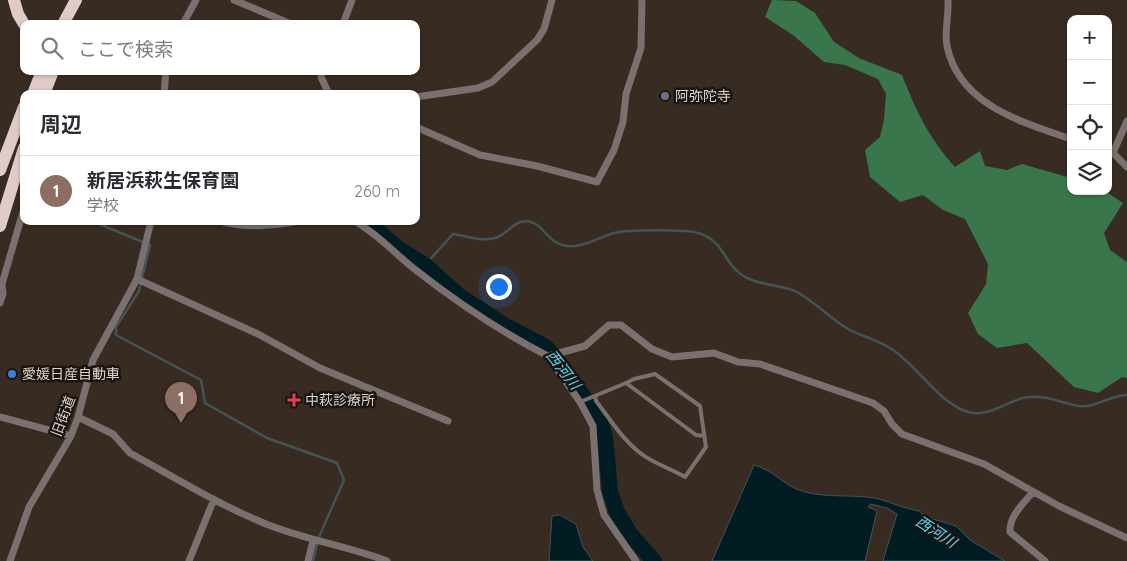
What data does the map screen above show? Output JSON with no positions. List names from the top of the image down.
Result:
{
  "streets": {
    "street": ["旧街道"]
  },
  "water": ["西河川"],
  "places": {
    "other": ["阿弥陀寺", "愛媛日産自動車"],
    "health": ["中萩診療所"]
  },
  "page": {
    "map_buttons": ["+", "−"],
    "search": "ここで検索",
    "heading": "周辺",
    "list": [
      {
        "mark": "1",
        "name": "新居浜萩生保育園",
        "note": "学校",
        "value": "260 m"
      }
    ],
    "pins": "1"
  }
}
